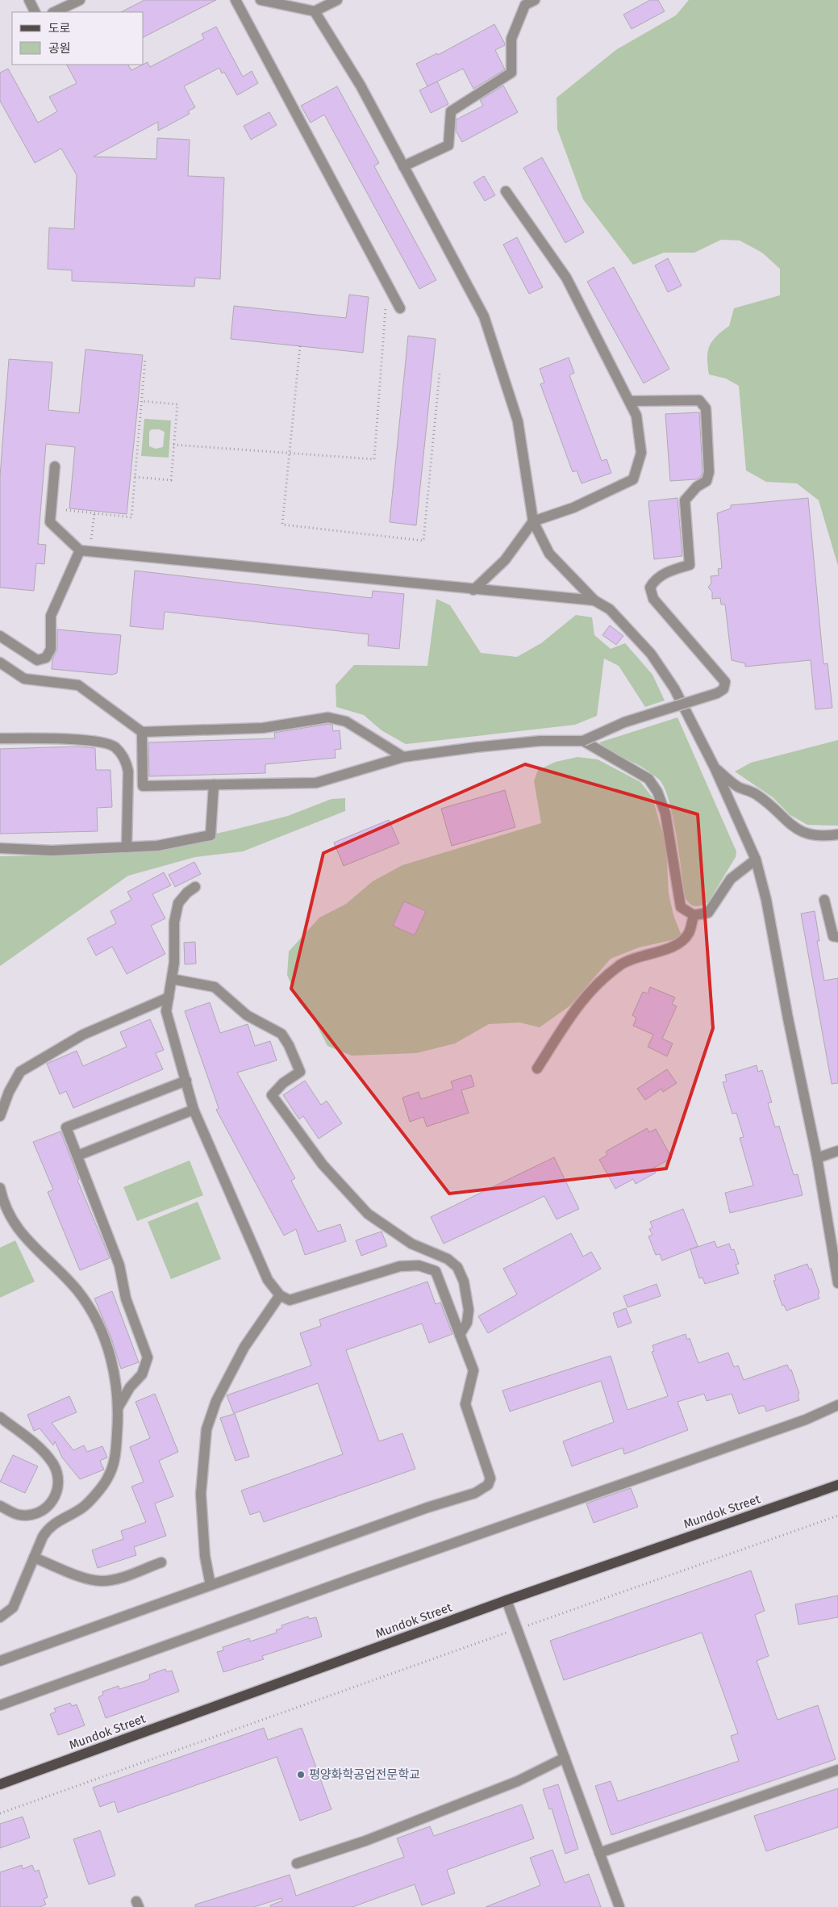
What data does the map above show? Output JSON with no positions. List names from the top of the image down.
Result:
{
  "streets": {
    "main road": ["Mundok Street"]
  },
  "places": ["평양화학공업전문학교"],
  "legend": ["도로", "공원"]
}
